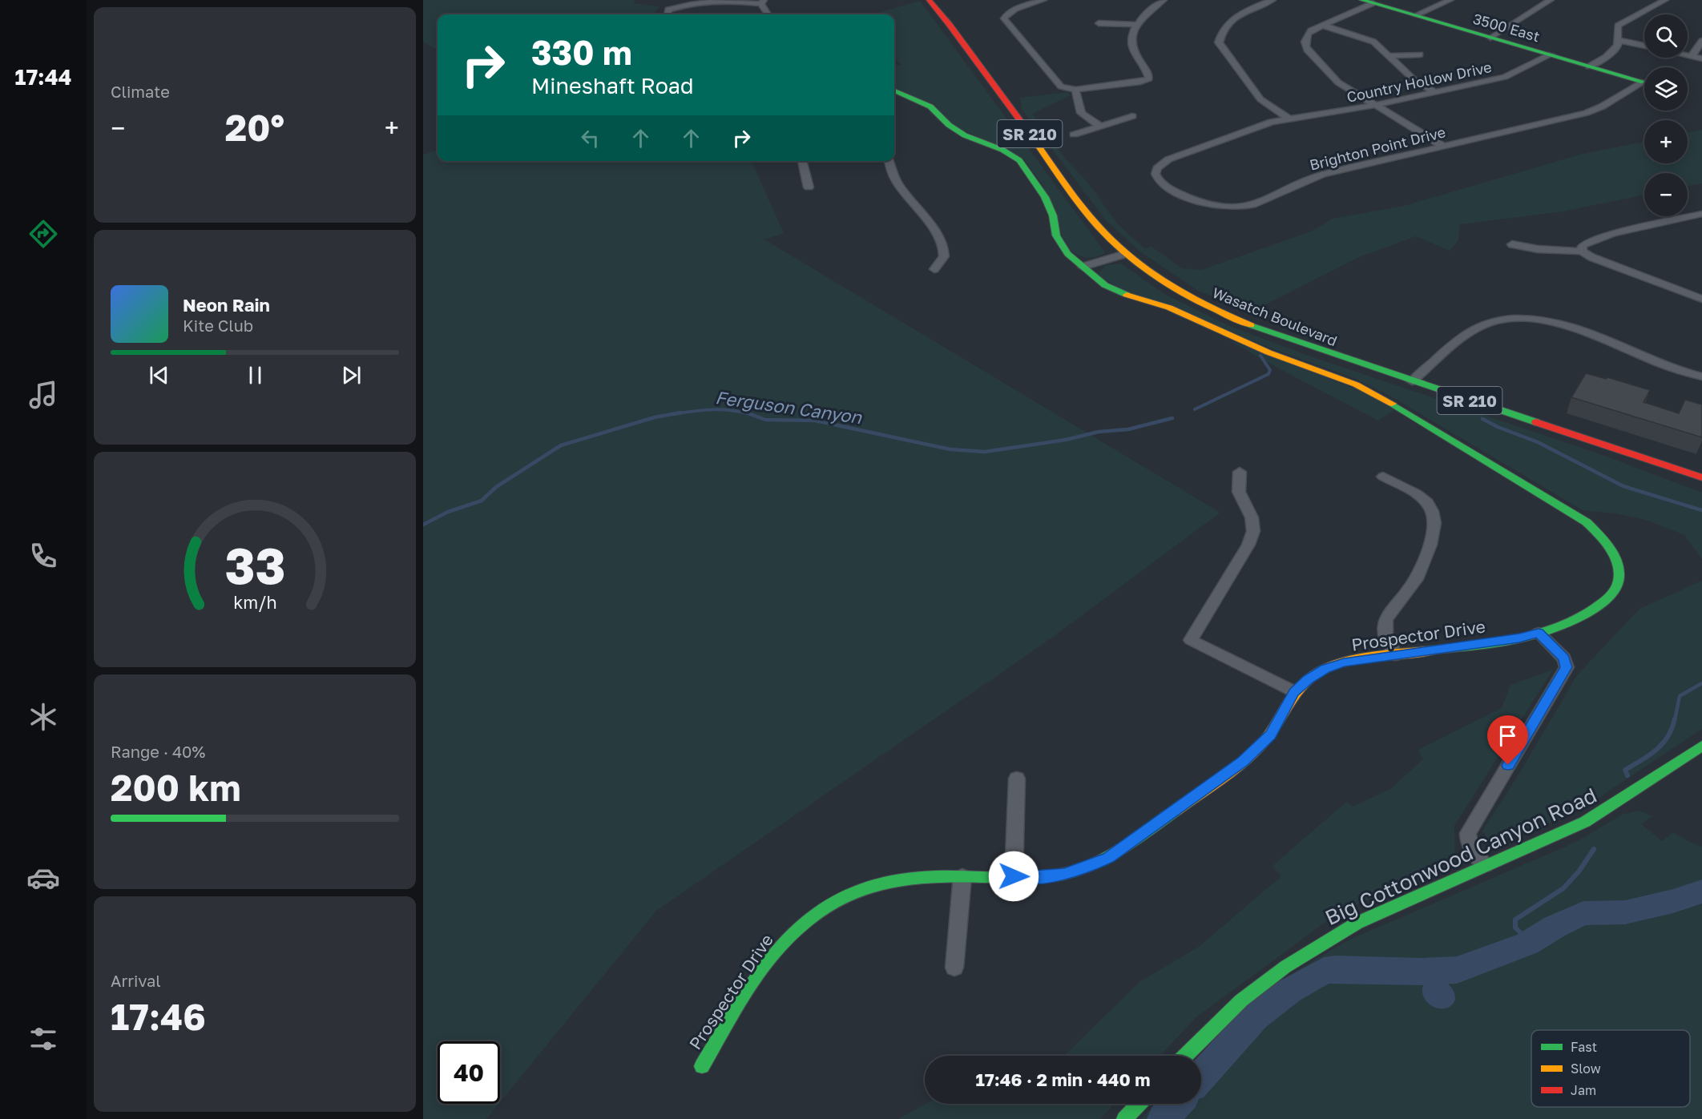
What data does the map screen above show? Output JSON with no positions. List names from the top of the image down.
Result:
{
  "streets": {
    "street": [
      "3500 East",
      "Country Hollow Drive",
      "SR 210",
      "Brighton Point Drive",
      "Wasatch Boulevard",
      "Prospector Drive",
      "Big Cottonwood Canyon Road"
    ]
  },
  "crossings": [
    ["3500 East", "Country Hollow Drive"],
    ["3500 East", "Brighton Point Drive"],
    ["Country Hollow Drive", "Brighton Point Drive"]
  ],
  "water": ["Ferguson Canyon"],
  "legend": ["Fast", "Slow", "Jam"],
  "page": {
    "tabs": "17:44",
    "tile": [
      "Climate",
      ["Range · 40%", "200 km"],
      ["Arrival", "17:46"]
    ],
    "map_buttons": ["+", "−"],
    "turn": ["330 m", "Mineshaft Road"],
    "heat": ["−", "20°", "+"],
    "song": ["Neon Rain", "Kite Club"],
    "limit": "40",
    "trip": "17:46 · 2 min · 440 m",
    "gauge": ["33", "km/h"]
  }
}
